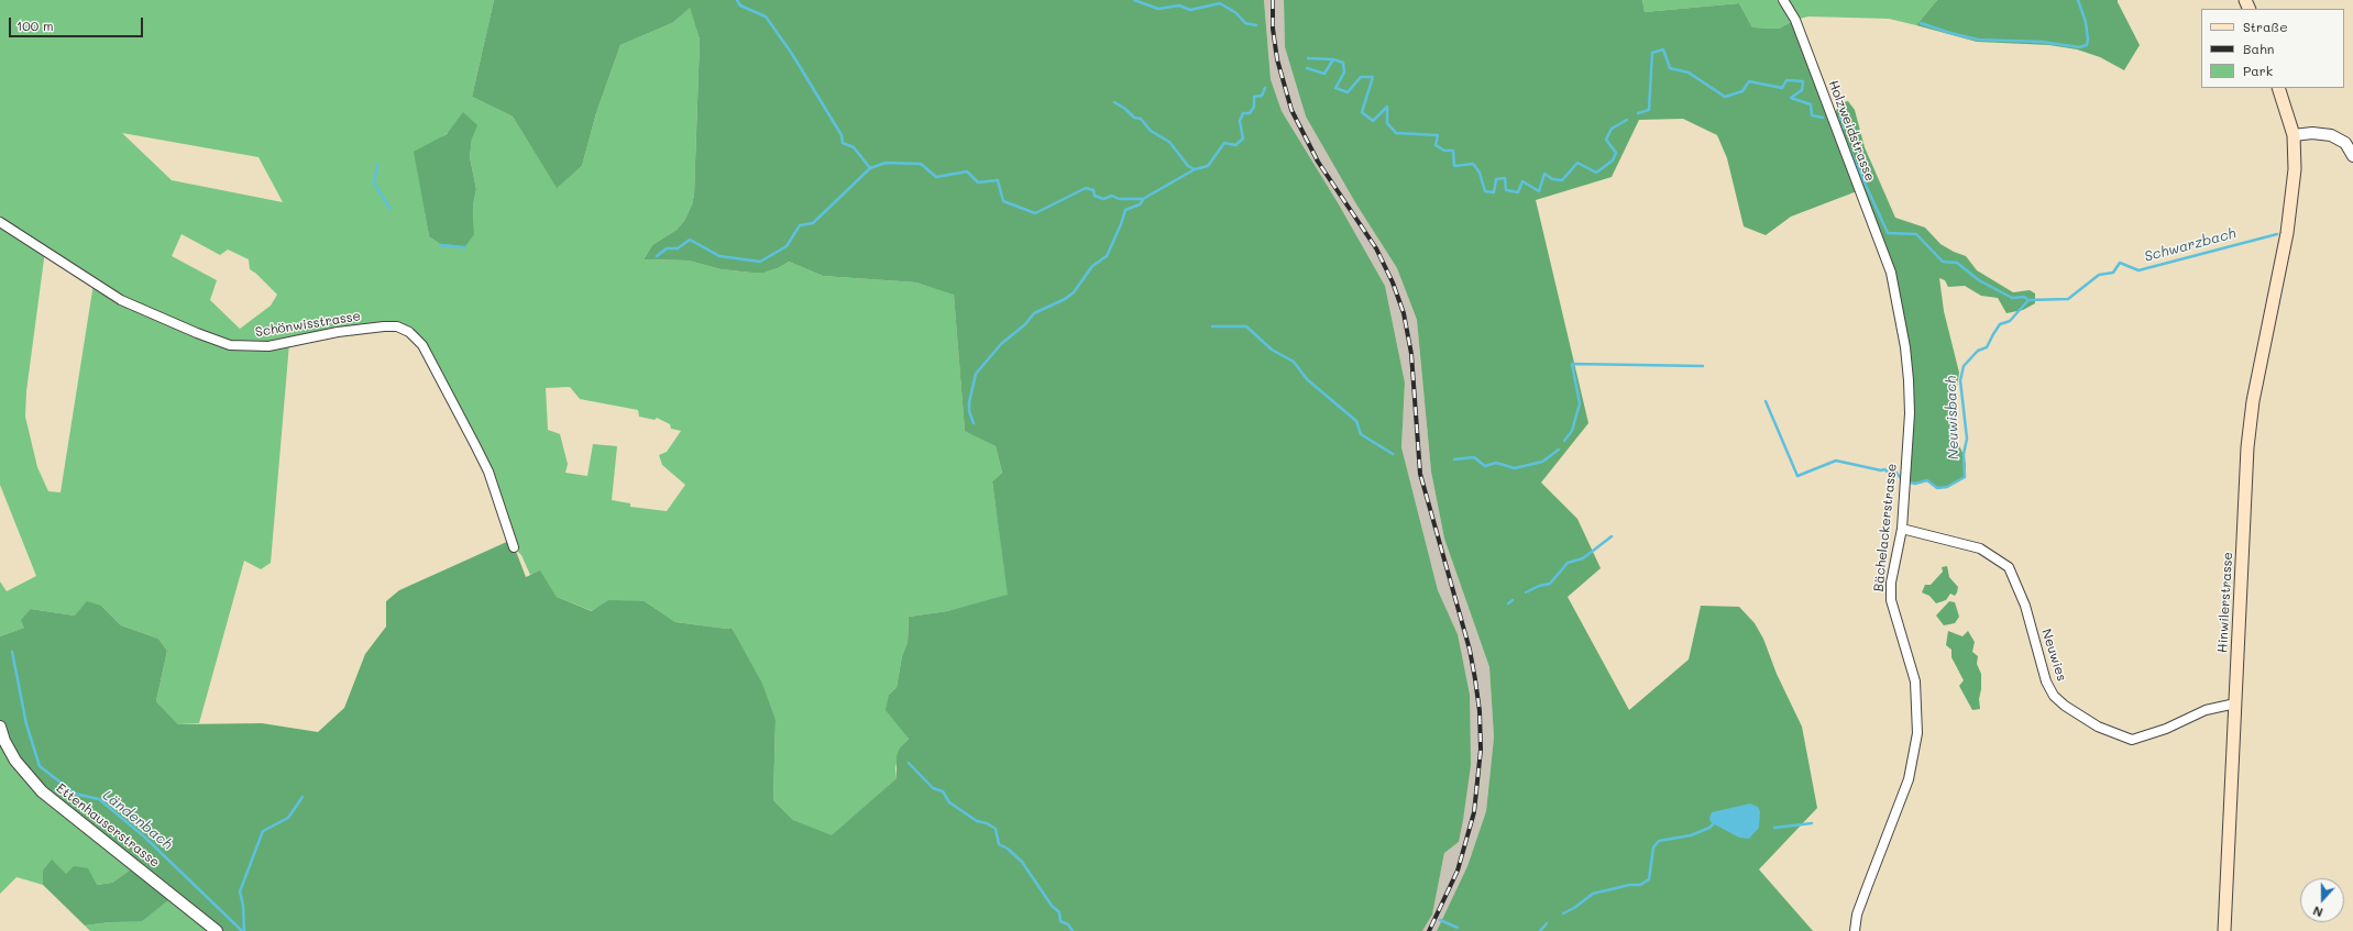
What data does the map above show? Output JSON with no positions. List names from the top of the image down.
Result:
{
  "streets": {
    "main road": ["Hinwilerstrasse"],
    "street": [
      "Holzweidstrasse",
      "Schönwisstrasse",
      "Bächelackerstrasse",
      "Neuwies",
      "Ettenhauserstrasse"
    ]
  },
  "crossings": [
    ["Holzweidstrasse", "Bächelackerstrasse"],
    ["Bächelackerstrasse", "Neuwies"],
    ["Hinwilerstrasse", "Neuwies"]
  ],
  "water": ["Schwarzbach", "Neuwisbach", "Ländenbach"],
  "legend": ["Straße", "Bahn", "Park"],
  "scale_bar": "100 m",
  "north": "bottom"
}
